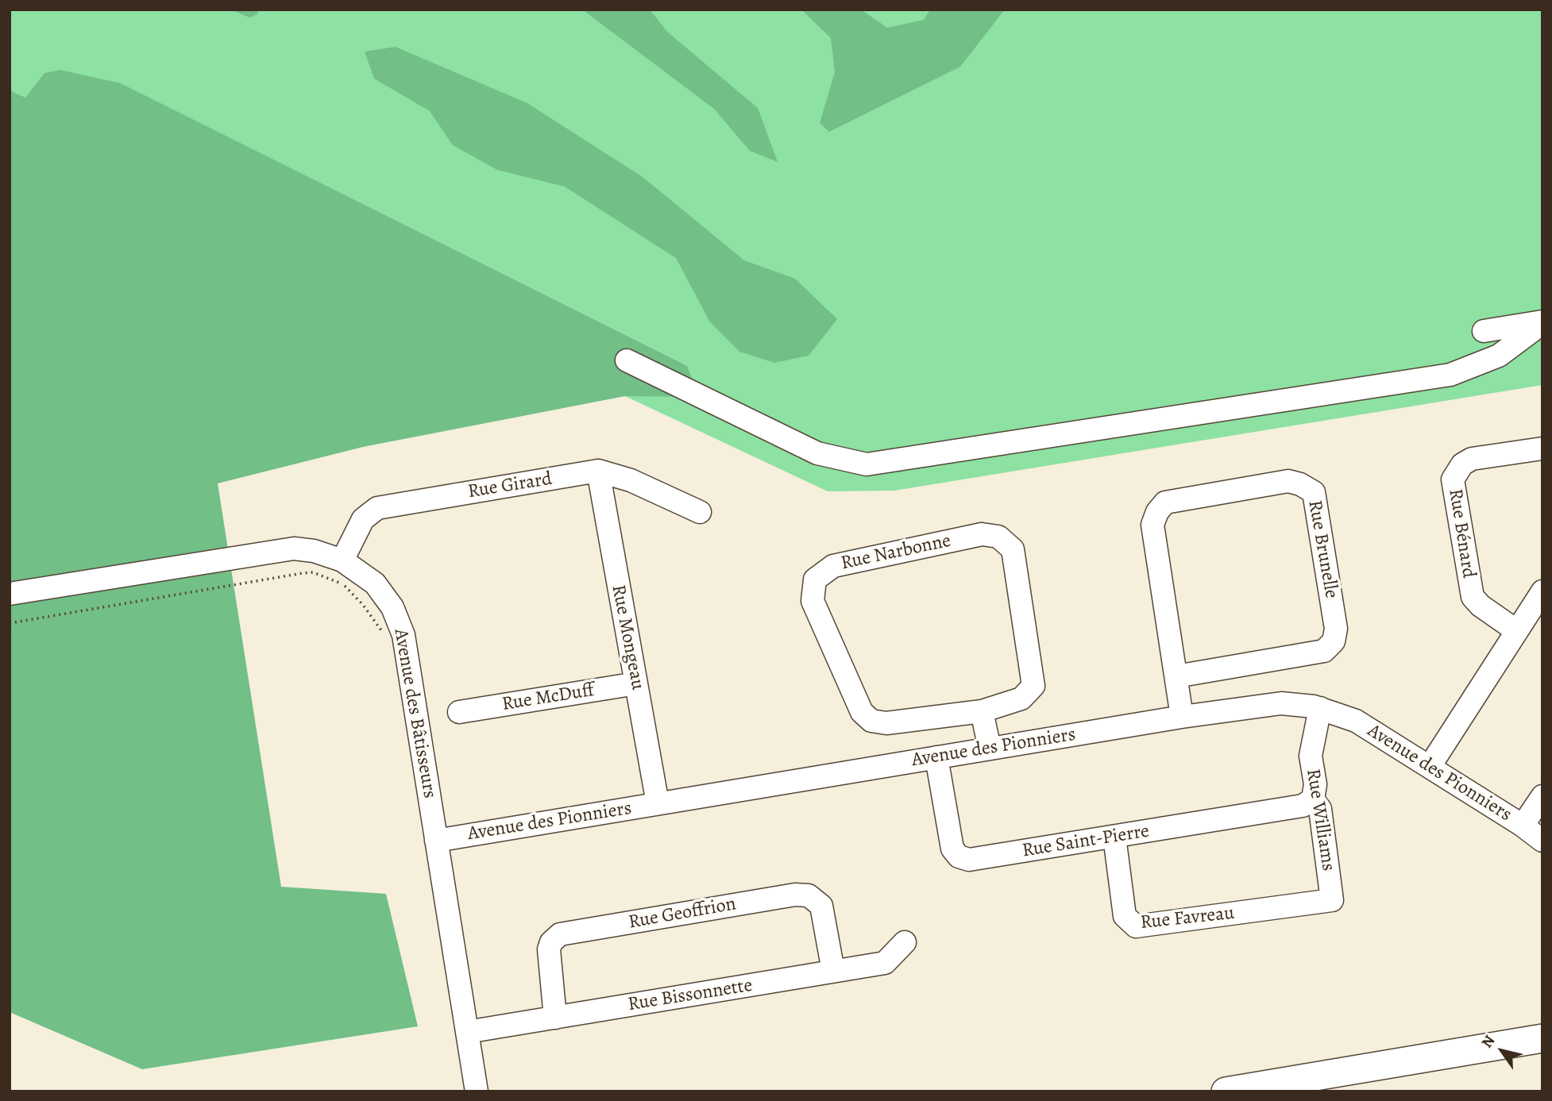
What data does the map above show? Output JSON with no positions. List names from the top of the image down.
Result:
{
  "streets": {
    "street": [
      "Rue Girard",
      "Rue Bénard",
      "Rue Brunelle",
      "Rue Narbonne",
      "Rue Mongeau",
      "Rue McDuff",
      "Avenue des Bâtisseurs",
      "Avenue des Pionniers",
      "Rue Williams",
      "Rue Saint-Pierre",
      "Rue Geoffrion",
      "Rue Favreau",
      "Rue Bissonnette"
    ]
  },
  "crossings": [
    ["Rue Girard", "Rue Mongeau"],
    ["Rue Girard", "Avenue des Bâtisseurs"],
    ["Rue Brunelle", "Avenue des Pionniers"],
    ["Rue Mongeau", "Rue McDuff"],
    ["Rue Mongeau", "Avenue des Pionniers"],
    ["Avenue des Bâtisseurs", "Avenue des Pionniers"],
    ["Avenue des Bâtisseurs", "Rue Bissonnette"],
    ["Avenue des Pionniers", "Rue Williams"],
    ["Avenue des Pionniers", "Rue Saint-Pierre"],
    ["Rue Williams", "Rue Saint-Pierre"],
    ["Rue Williams", "Rue Favreau"],
    ["Rue Saint-Pierre", "Rue Favreau"],
    ["Rue Geoffrion", "Rue Bissonnette"]
  ],
  "north": "top left"
}
